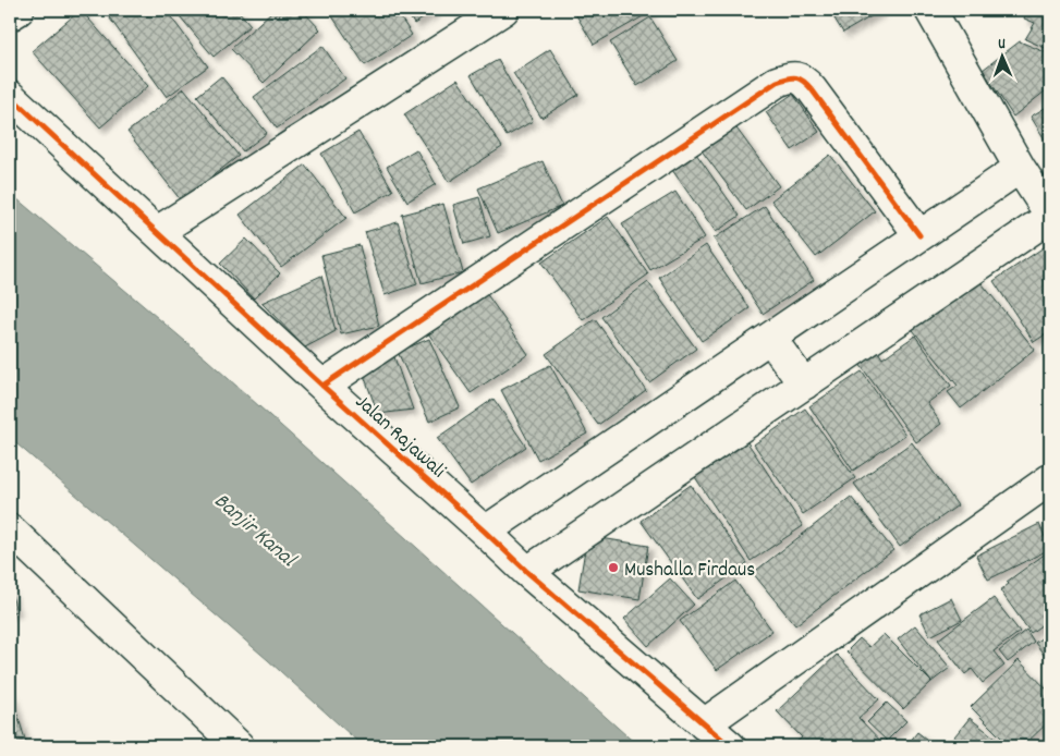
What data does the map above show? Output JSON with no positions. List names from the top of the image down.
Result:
{
  "streets": {
    "street": ["Jalan Rajawali"]
  },
  "water": ["Banjir Kanal"],
  "places": ["Mushalla Firdaus"],
  "north": "top"
}
